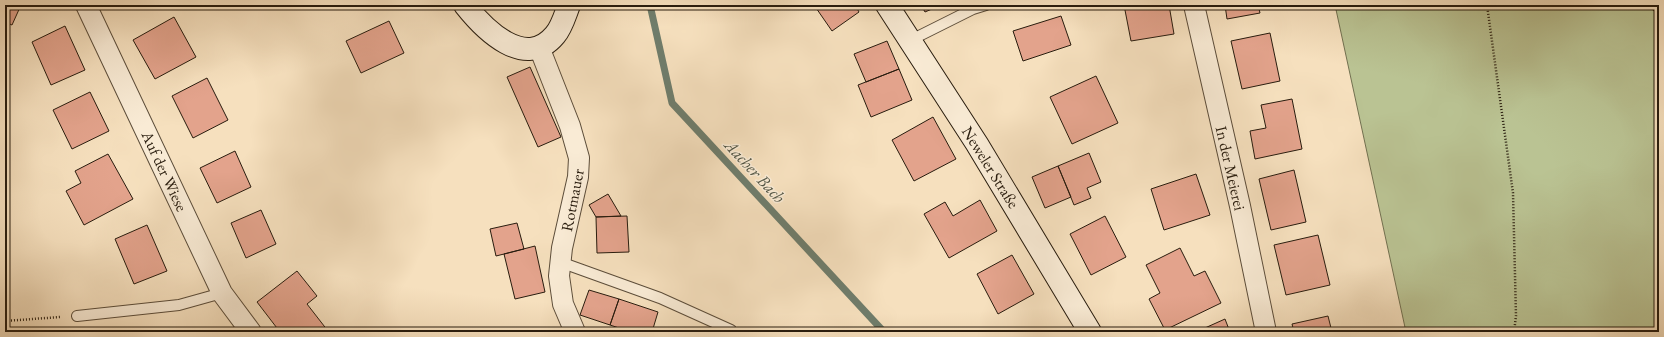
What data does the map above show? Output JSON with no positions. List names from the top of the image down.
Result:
{
  "streets": {
    "main road": ["Neweler Straße"],
    "street": ["In der Meierei", "Auf der Wiese", "Rotmauer"]
  },
  "water": ["Aacher Bach"]
}
